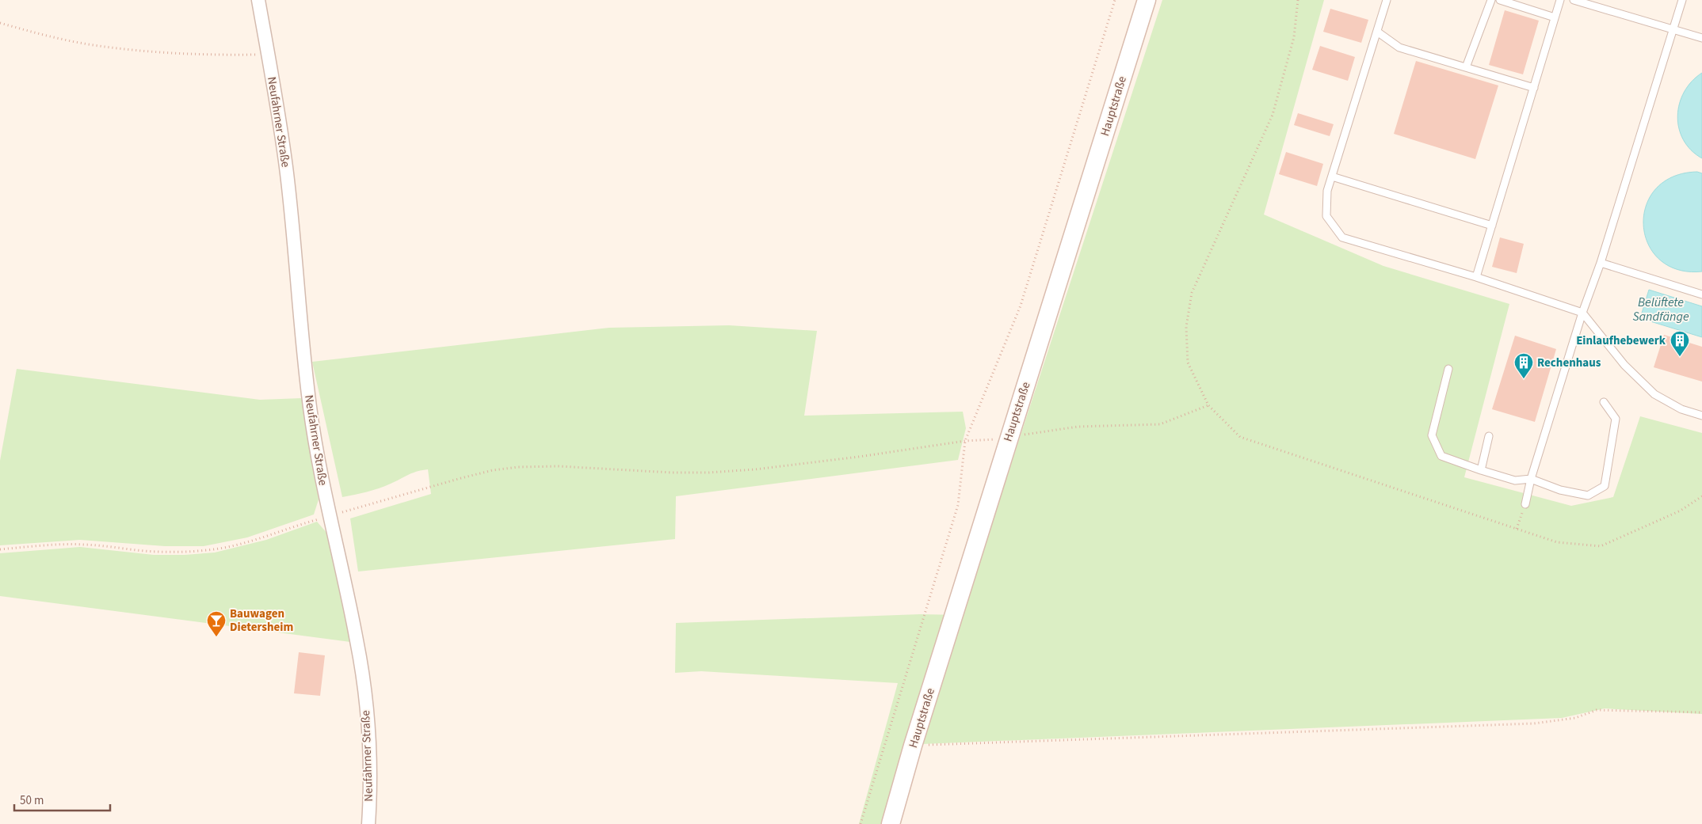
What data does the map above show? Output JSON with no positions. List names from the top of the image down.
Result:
{
  "streets": {
    "main road": ["Hauptstraße"],
    "street": ["Neufahrner Straße"]
  },
  "water": ["Belüftete Sandfänge"],
  "places": {
    "building": ["Einlaufhebewerk", "Rechenhaus"],
    "bar": ["Bauwagen Dietersheim"]
  },
  "scale_bar": "50 m"
}
